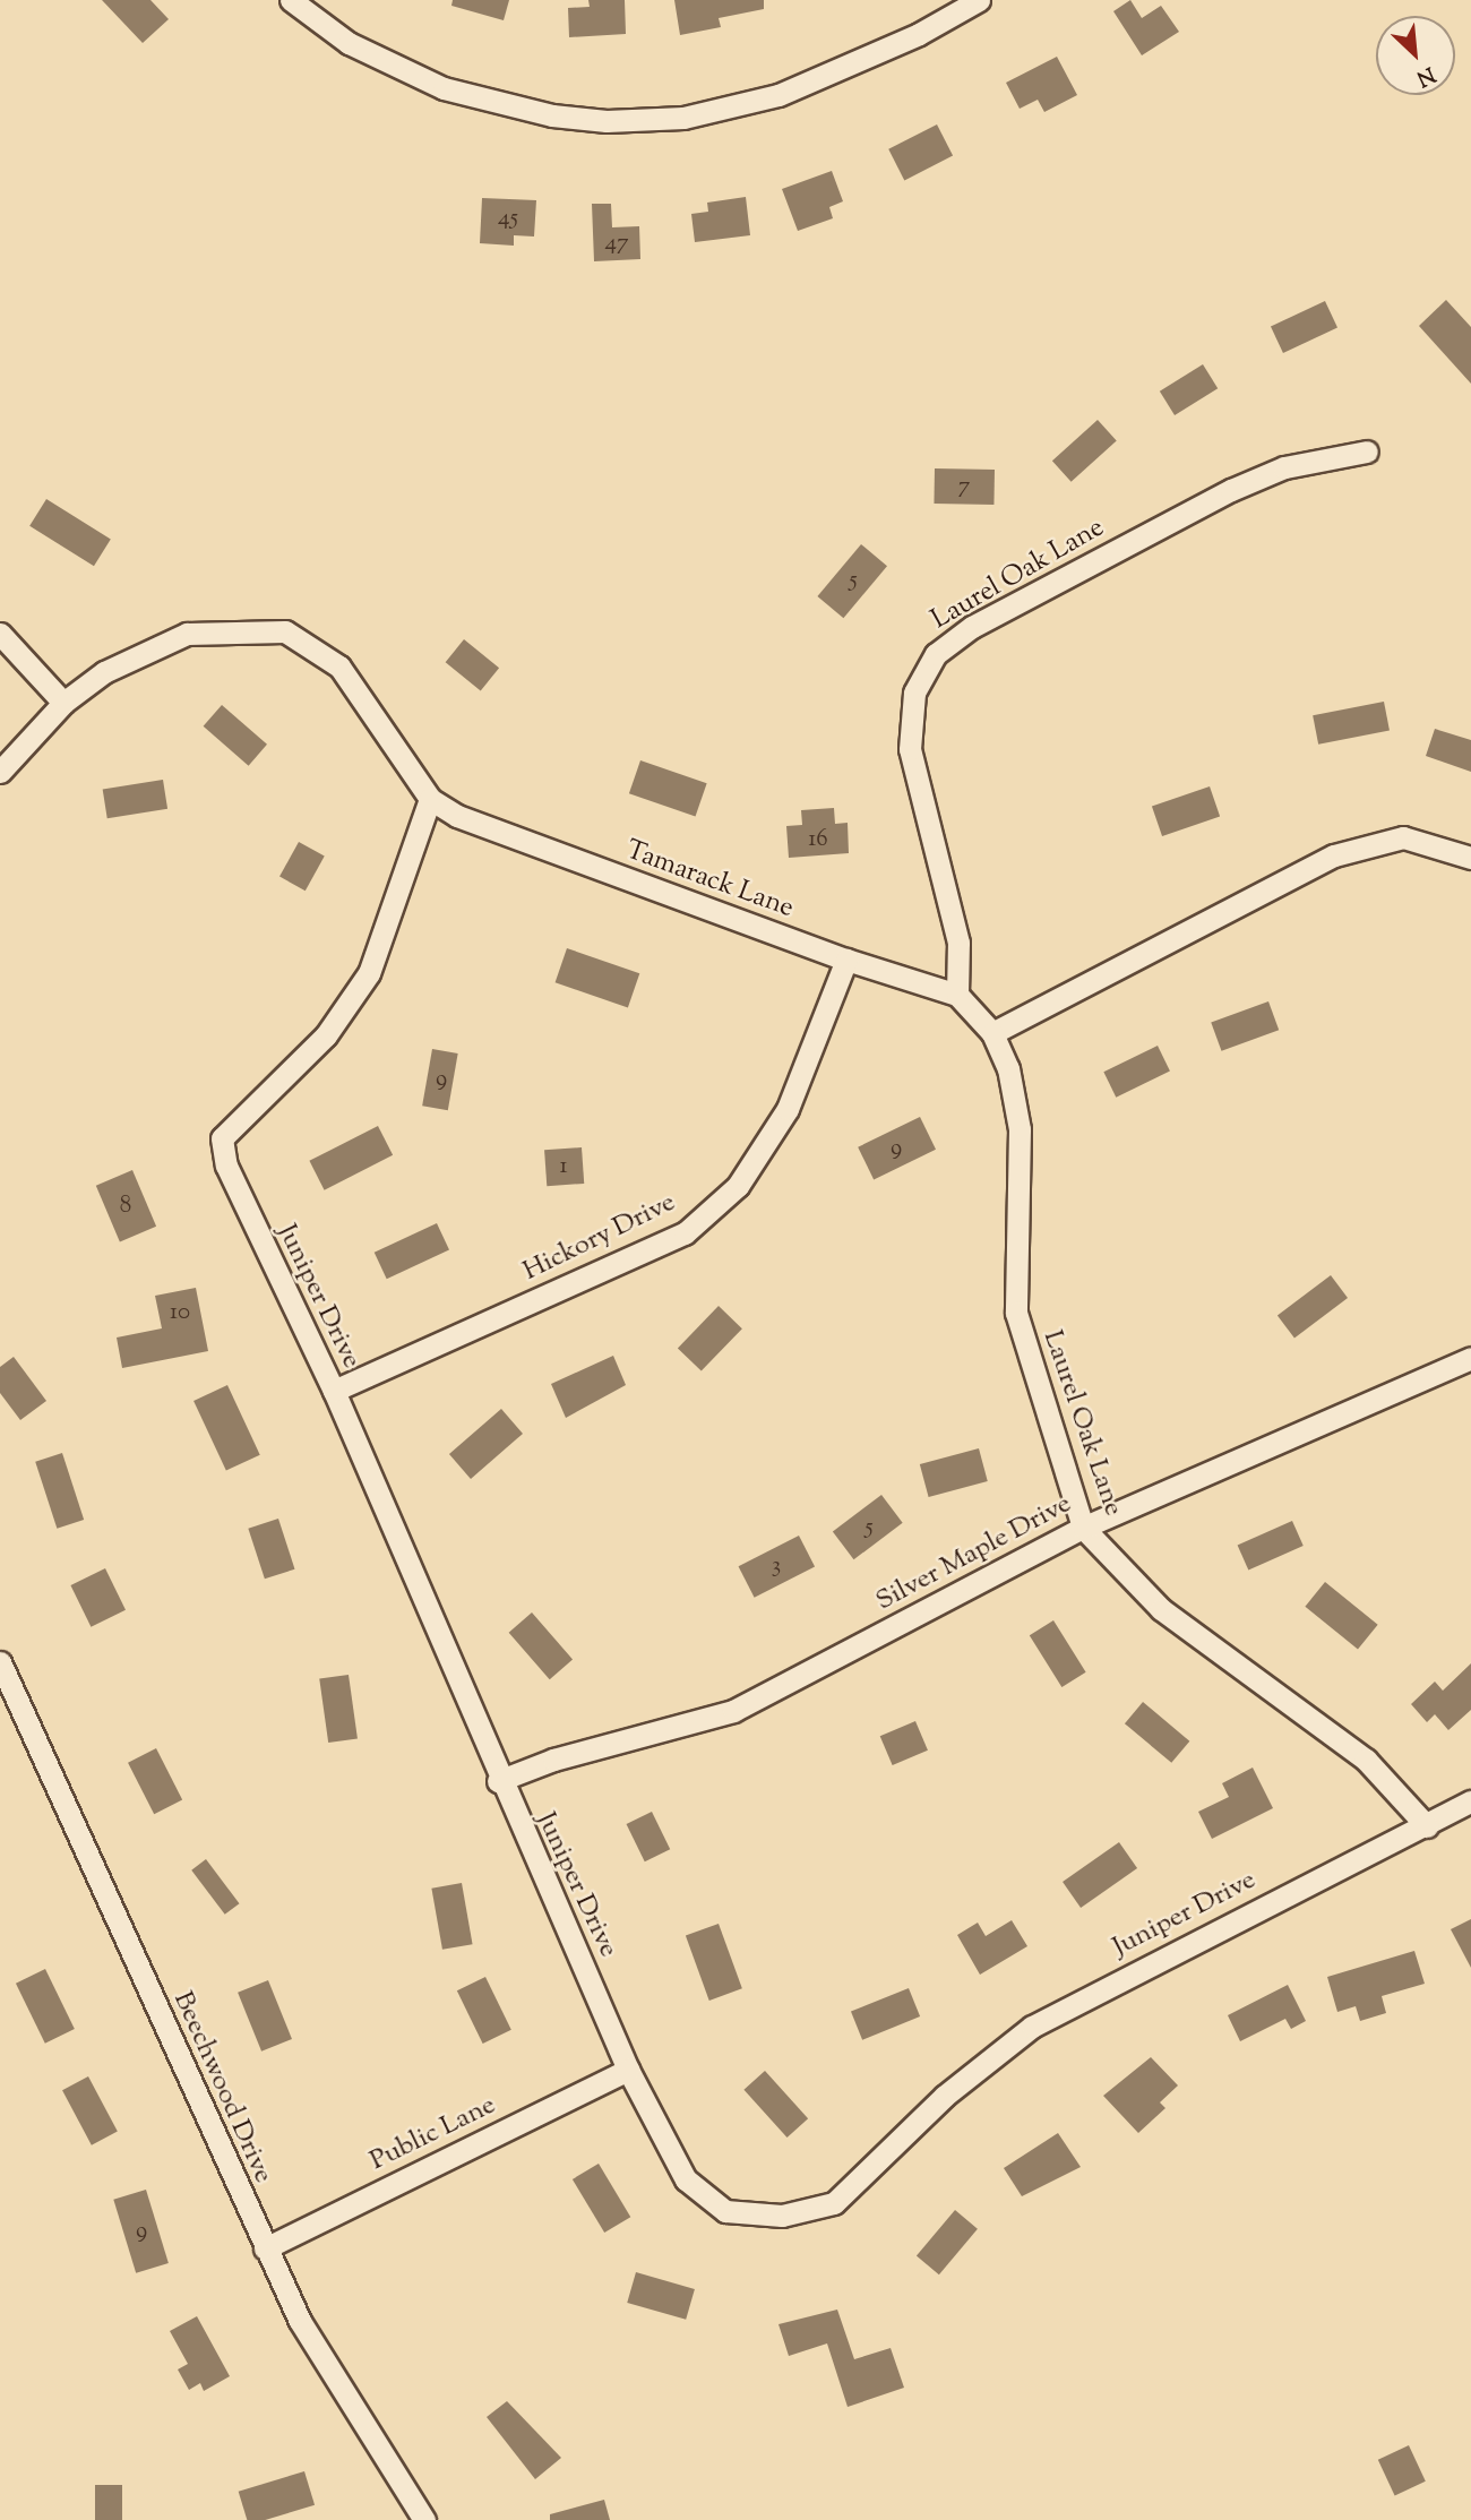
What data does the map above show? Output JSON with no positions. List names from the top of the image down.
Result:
{
  "streets": {
    "street": [
      "Laurel Oak Lane",
      "Tamarack Lane",
      "Hickory Drive",
      "Juniper Drive",
      "Silver Maple Drive",
      "Beechwood Drive",
      "Public Lane"
    ]
  },
  "crossings": [
    ["Laurel Oak Lane", "Tamarack Lane"],
    ["Laurel Oak Lane", "Juniper Drive"],
    ["Laurel Oak Lane", "Silver Maple Drive"],
    ["Tamarack Lane", "Hickory Drive"],
    ["Tamarack Lane", "Juniper Drive"],
    ["Hickory Drive", "Juniper Drive"],
    ["Juniper Drive", "Silver Maple Drive"],
    ["Juniper Drive", "Public Lane"],
    ["Beechwood Drive", "Public Lane"]
  ],
  "house_numbers": [
    "45",
    "47",
    "7",
    "5",
    "16",
    "9",
    "9",
    "1",
    "8",
    "10",
    "5",
    "3",
    "9"
  ],
  "north": "bottom right"
}
